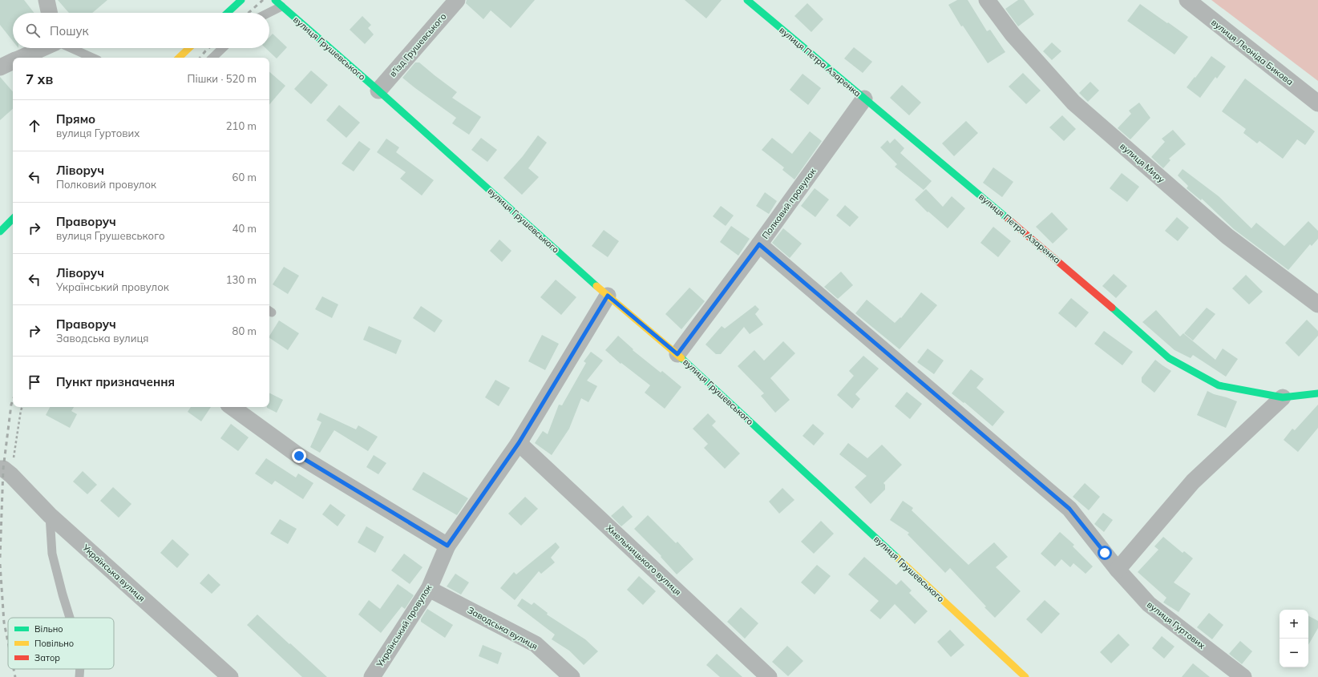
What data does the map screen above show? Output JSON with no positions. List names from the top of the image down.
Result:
{
  "streets": {
    "street": [
      "в'їзд Грушевського",
      "вулиця Грушевського",
      "вулиця Леоніда Бикова",
      "вулиця Петра Азаренка",
      "вулиця Миру",
      "Полковий провулок",
      "Хмельницького вулиця",
      "Українська вулиця",
      "вулиця Гуртових",
      "Український провулок",
      "Заводська вулиця"
    ]
  },
  "crossings": [
    ["в'їзд Грушевського", "вулиця Грушевського"],
    ["вулиця Грушевського", "Полковий провулок"],
    ["вулиця Грушевського", "Український провулок"],
    ["вулиця Петра Азаренка", "Полковий провулок"],
    ["Полковий провулок", "вулиця Гуртових"],
    ["Хмельницького вулиця", "Український провулок"],
    ["Український провулок", "Заводська вулиця"]
  ],
  "legend": ["Вільно", "Повільно", "Затор"],
  "page": {
    "search": "Пошук",
    "heading": ["7 хв", "Пішки · 520 m"],
    "list": [
      ["Прямо", "вулиця Гуртових", "210 m"],
      ["Ліворуч", "Полковий провулок", "60 m"],
      ["Праворуч", "вулиця Грушевського", "40 m"],
      ["Ліворуч", "Український провулок", "130 m"],
      ["Праворуч", "Заводська вулиця", "80 m"],
      "Пункт призначення"
    ],
    "map_buttons": ["+", "−"]
  }
}
